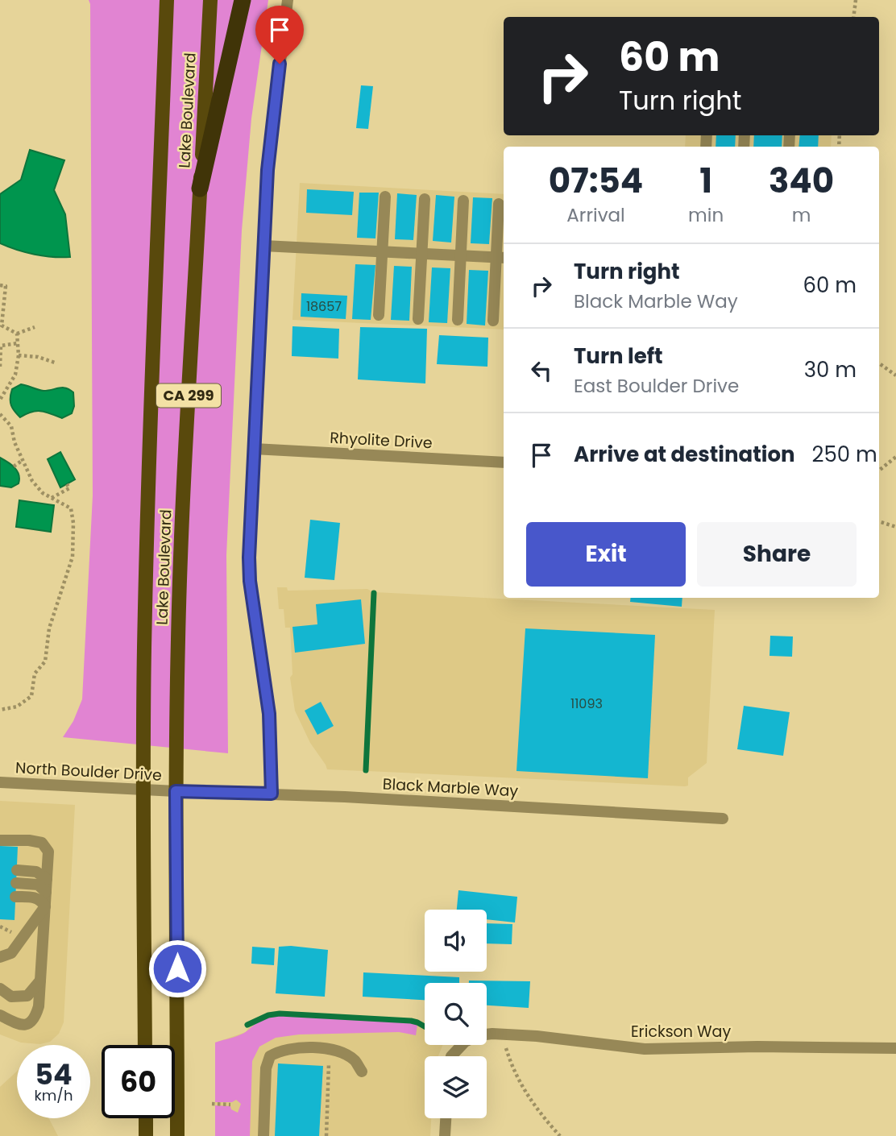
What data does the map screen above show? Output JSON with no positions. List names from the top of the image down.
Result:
{
  "streets": {
    "main road": ["Lake Boulevard", "CA 299"],
    "street": [
      "Rhyolite Drive",
      "North Boulder Drive",
      "Black Marble Way",
      "Erickson Way"
    ]
  },
  "crossings": [
    ["Lake Boulevard", "North Boulder Drive"],
    ["Lake Boulevard", "Black Marble Way"],
    ["North Boulder Drive", "Black Marble Way"]
  ],
  "house_numbers": ["18657", "11093"],
  "page": {
    "turn": ["60 m", "Turn right"],
    "eta": [
      "07:54",
      "Arrival",
      "1",
      "min",
      "340",
      "m"
    ],
    "list": [
      {
        "name": "Turn right",
        "note": "Black Marble Way",
        "value": "60 m"
      },
      {
        "name": "Turn left",
        "note": "East Boulder Drive",
        "value": "30 m"
      },
      {
        "name": "Arrive at destination",
        "value": "250 m"
      }
    ],
    "buttons": ["Exit", "Share"],
    "speed": "54 km/h",
    "limit": "60"
  }
}
